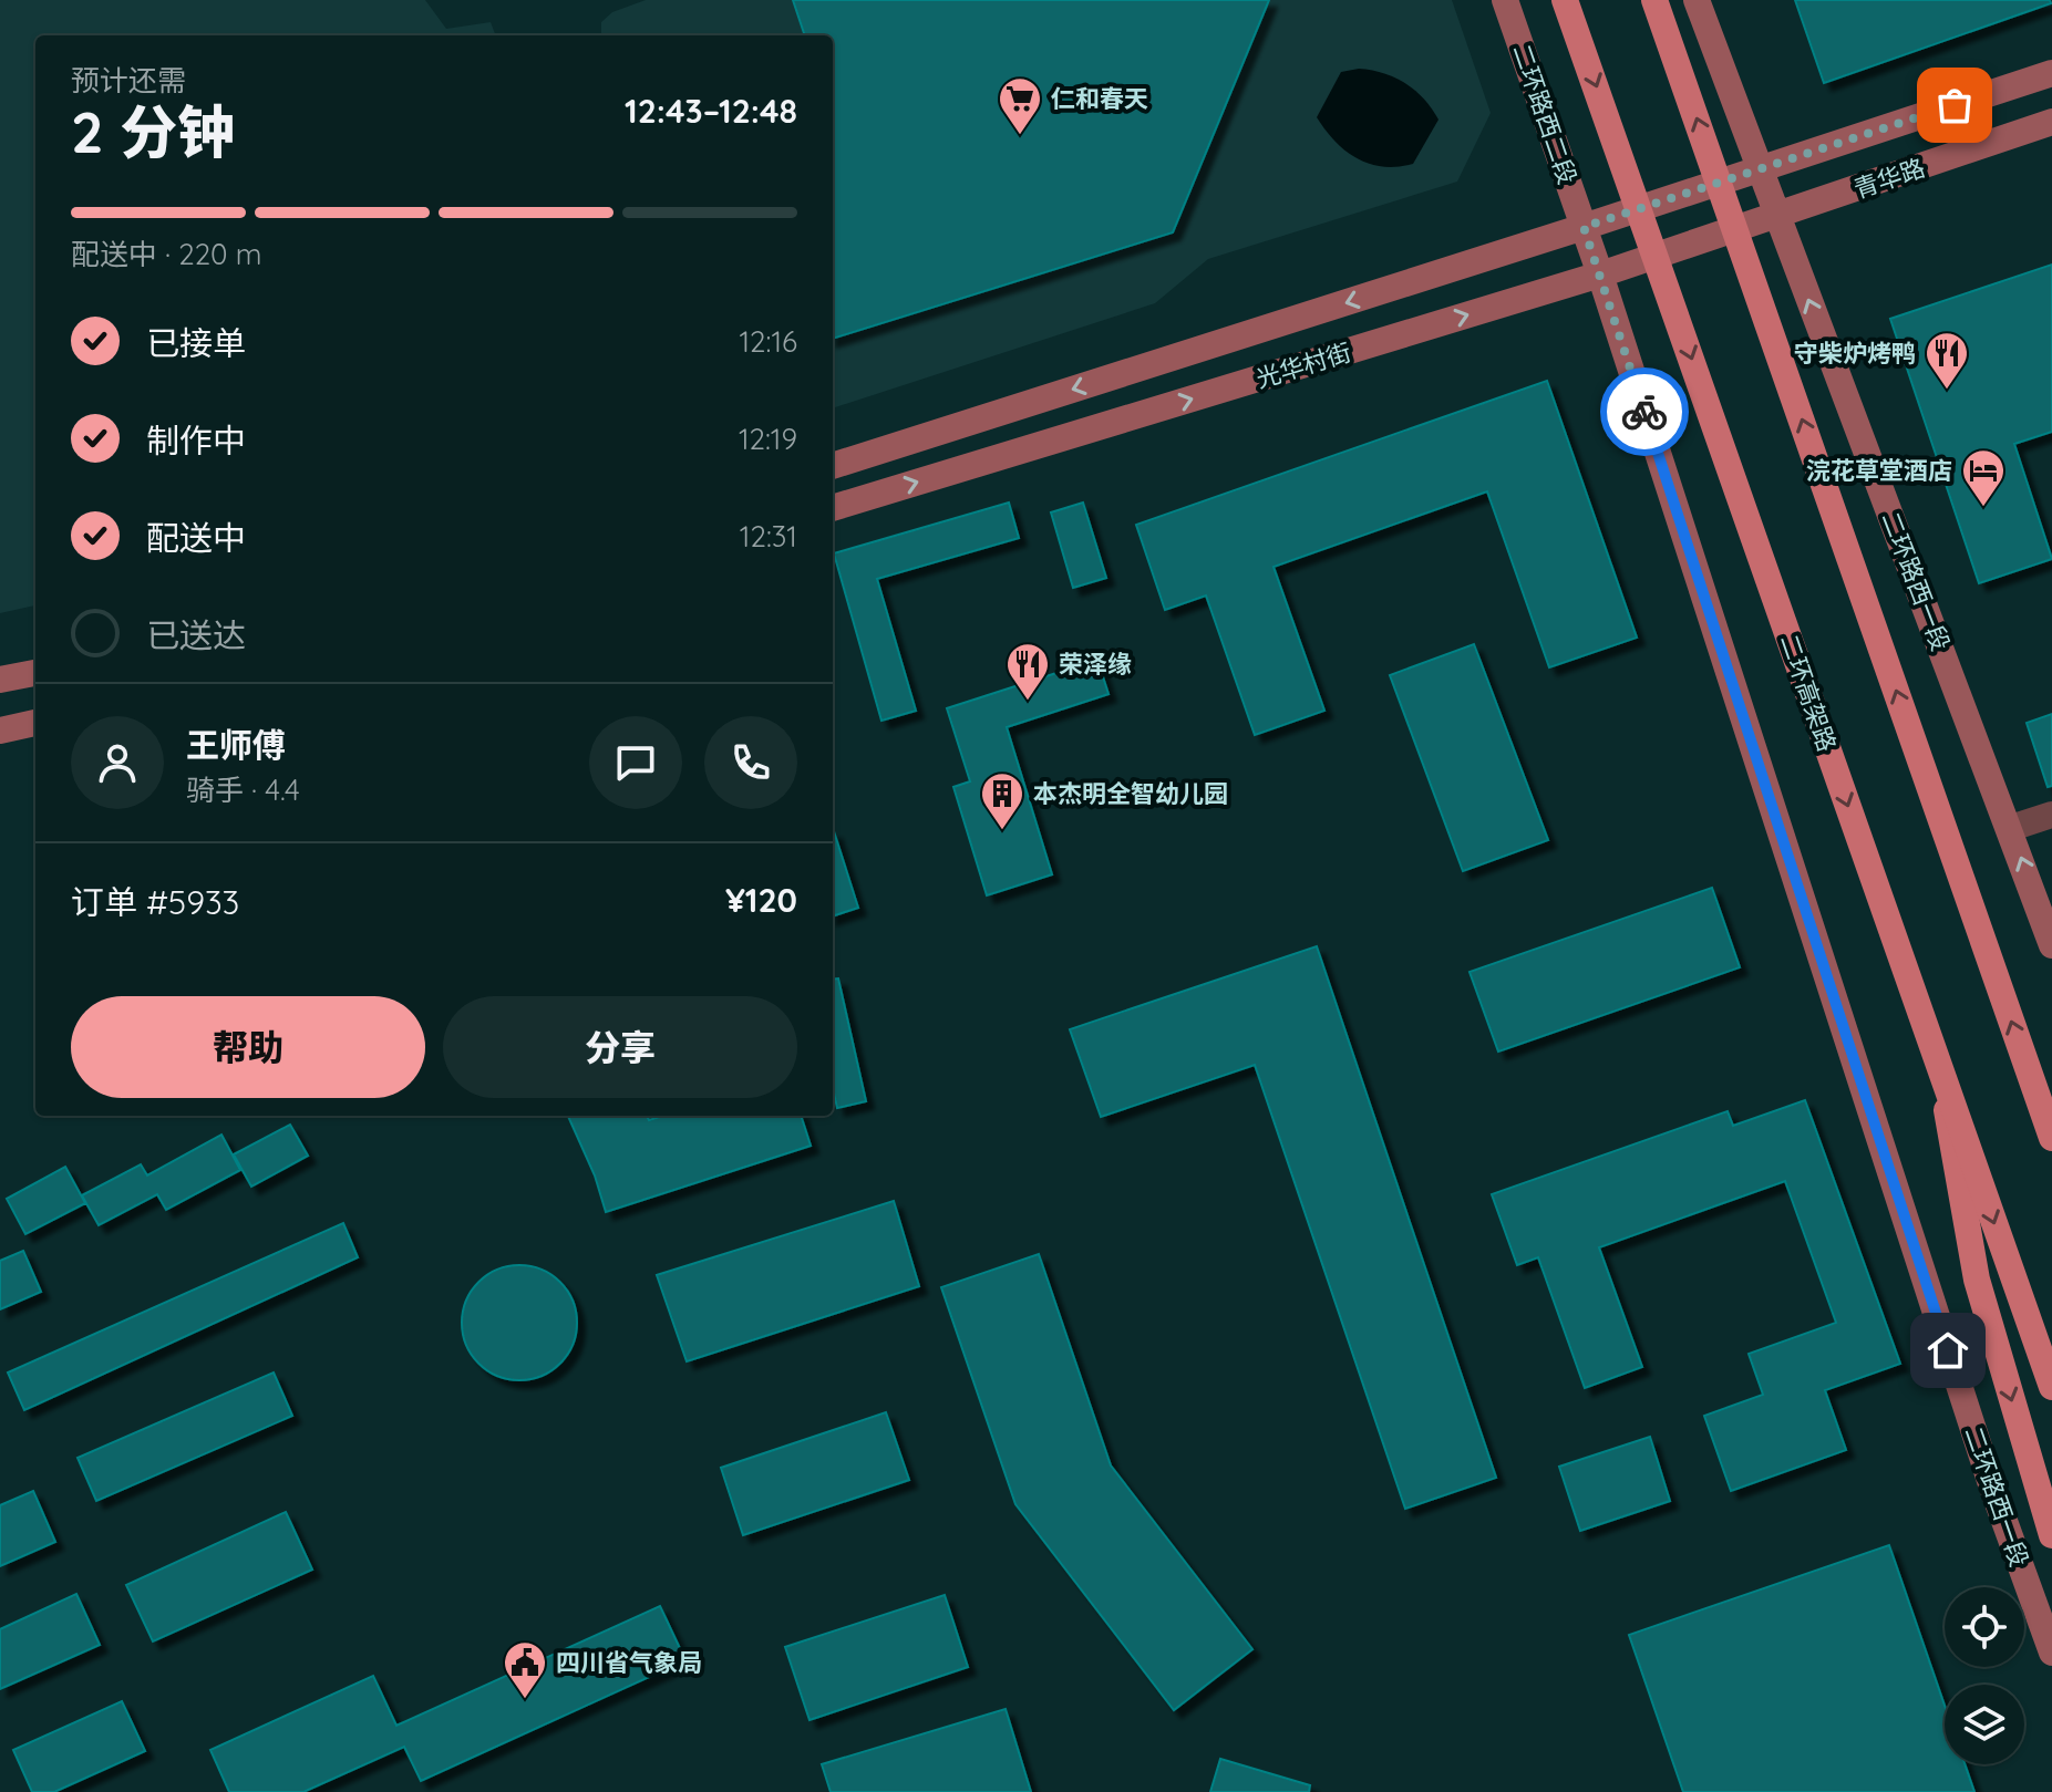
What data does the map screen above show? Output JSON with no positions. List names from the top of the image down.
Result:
{
  "streets": {
    "highway": ["二环高架路"],
    "main road": [
      "二环路西二段",
      "青华路",
      "光华村街",
      "二环路西一段"
    ]
  },
  "crossings": [
    ["二环路西二段", "光华村街"],
    ["二环路西二段", "二环路西一段"],
    ["青华路", "光华村街"],
    ["青华路", "二环路西一段"],
    ["光华村街", "二环路西一段"]
  ],
  "places": {
    "supermarket": ["仁和春天"],
    "restaurant": ["守柴炉烤鸭", "荣泽缘"],
    "hotel": ["浣花草堂酒店"],
    "building": ["本杰明全智幼儿园"],
    "public building": ["四川省气象局"]
  },
  "page": {
    "heading": ["2 分钟", "预计还需", "12:43–12:48"],
    "panel": [
      "王师傅",
      "骑手 · 4.4",
      "订单 #5933",
      "¥120"
    ],
    "bar": "配送中 · 220 m",
    "list": [
      ["已接单", "12:16"],
      ["制作中", "12:19"],
      ["配送中", "12:31"],
      "已送达"
    ],
    "buttons": ["帮助", "分享"]
  }
}
